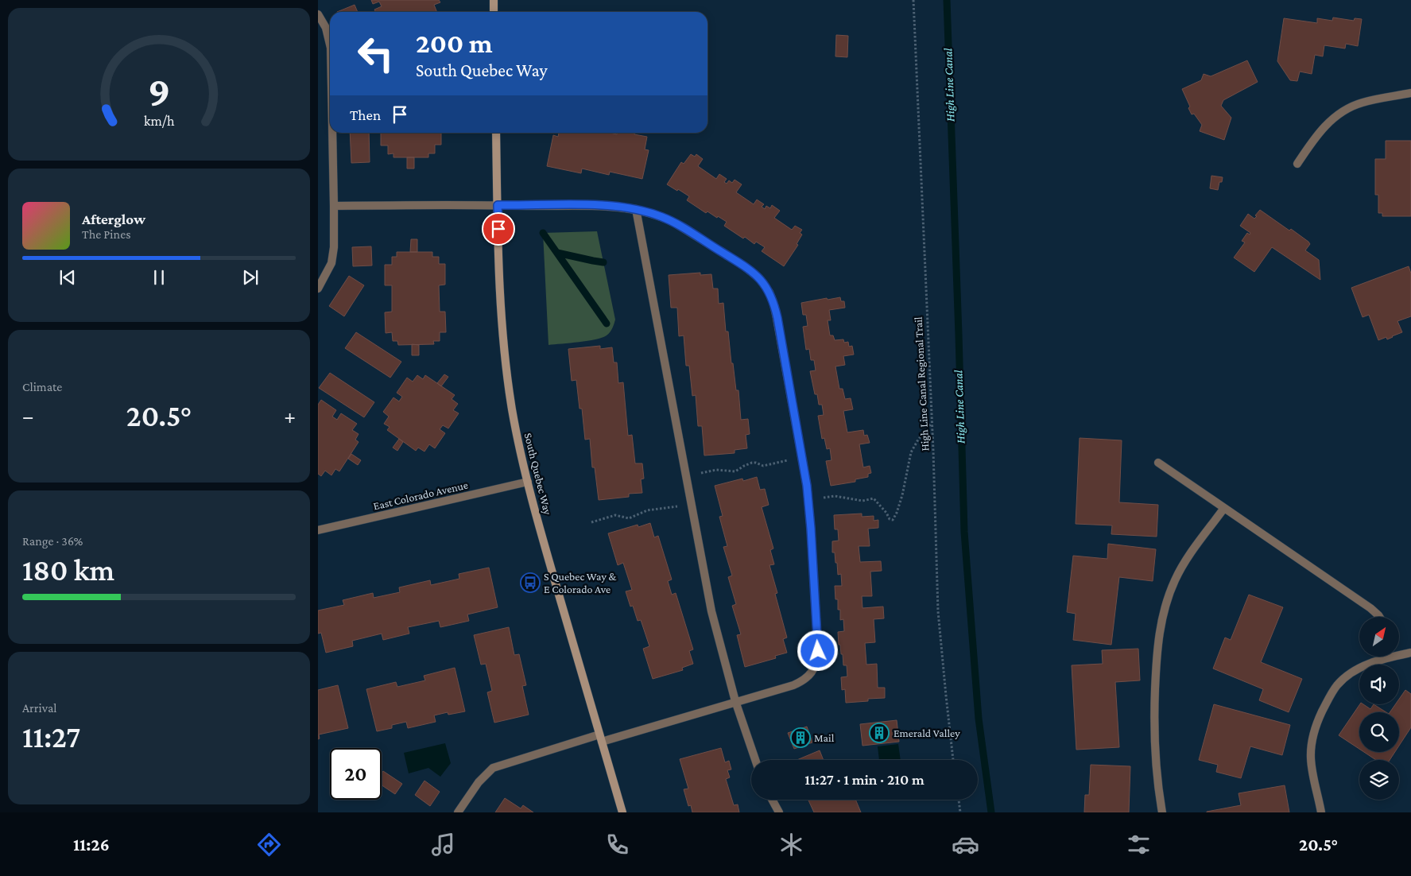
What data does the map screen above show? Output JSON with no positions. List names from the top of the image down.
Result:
{
  "streets": {
    "street": ["South Quebec Way", "East Colorado Avenue"],
    "path": ["High Line Canal Regional Trail"]
  },
  "crossings": [
    ["South Quebec Way", "East Colorado Avenue"]
  ],
  "water": ["High Line Canal"],
  "places": {
    "bus stop": ["S Quebec Way & E Colorado Ave"],
    "building": ["Emerald Valley", "Mail"]
  },
  "north": "top right",
  "page": {
    "turn": ["200 m", "South Quebec Way"],
    "then": "Then",
    "song": ["Afterglow", "The Pines"],
    "tile": [
      "Climate",
      ["Range · 36%", "180 km"],
      ["Arrival", "11:27"]
    ],
    "heat": ["−", "20.5°", "+"],
    "limit": "20",
    "trip": "11:27 · 1 min · 210 m",
    "tabs": ["11:26", "20.5°"],
    "gauge": ["9", "km/h"]
  }
}
